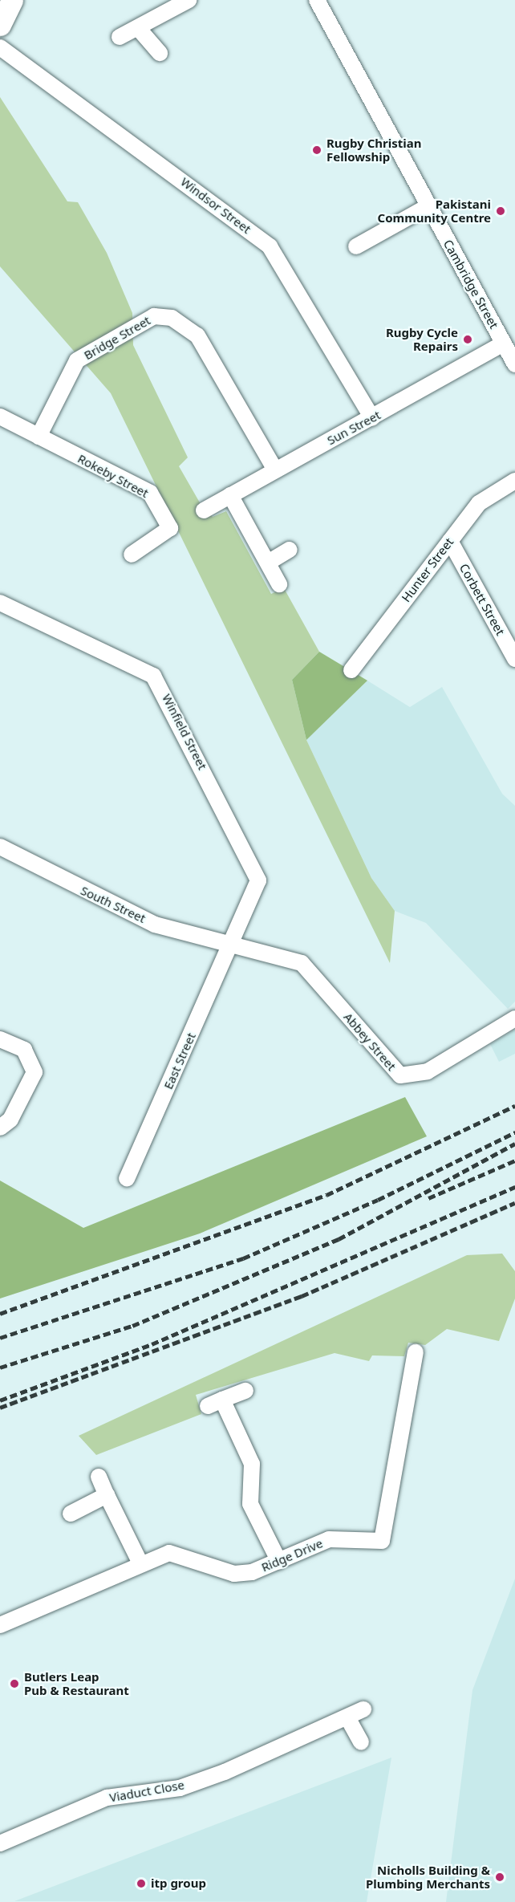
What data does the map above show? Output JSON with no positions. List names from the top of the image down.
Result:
{
  "streets": {
    "street": [
      "Windsor Street",
      "Cambridge Street",
      "Bridge Street",
      "Sun Street",
      "Rokeby Street",
      "Hunter Street",
      "Corbett Street",
      "Winfield Street",
      "South Street",
      "Abbey Street",
      "East Street",
      "Ridge Drive",
      "Viaduct Close"
    ]
  },
  "crossings": [
    ["Windsor Street", "Sun Street"],
    ["Cambridge Street", "Sun Street"],
    ["Bridge Street", "Sun Street"],
    ["Bridge Street", "Rokeby Street"],
    ["Hunter Street", "Corbett Street"],
    ["Winfield Street", "South Street"],
    ["Winfield Street", "Abbey Street"],
    ["Winfield Street", "East Street"],
    ["South Street", "Abbey Street"],
    ["South Street", "East Street"],
    ["Abbey Street", "East Street"]
  ],
  "places": [
    "Rugby Christian Fellowship",
    "Pakistani Community Centre",
    "Rugby Cycle Repairs",
    "Butlers Leap Pub & Restaurant",
    "Nicholls Building & Plumbing Merchants",
    "itp group"
  ]
}
